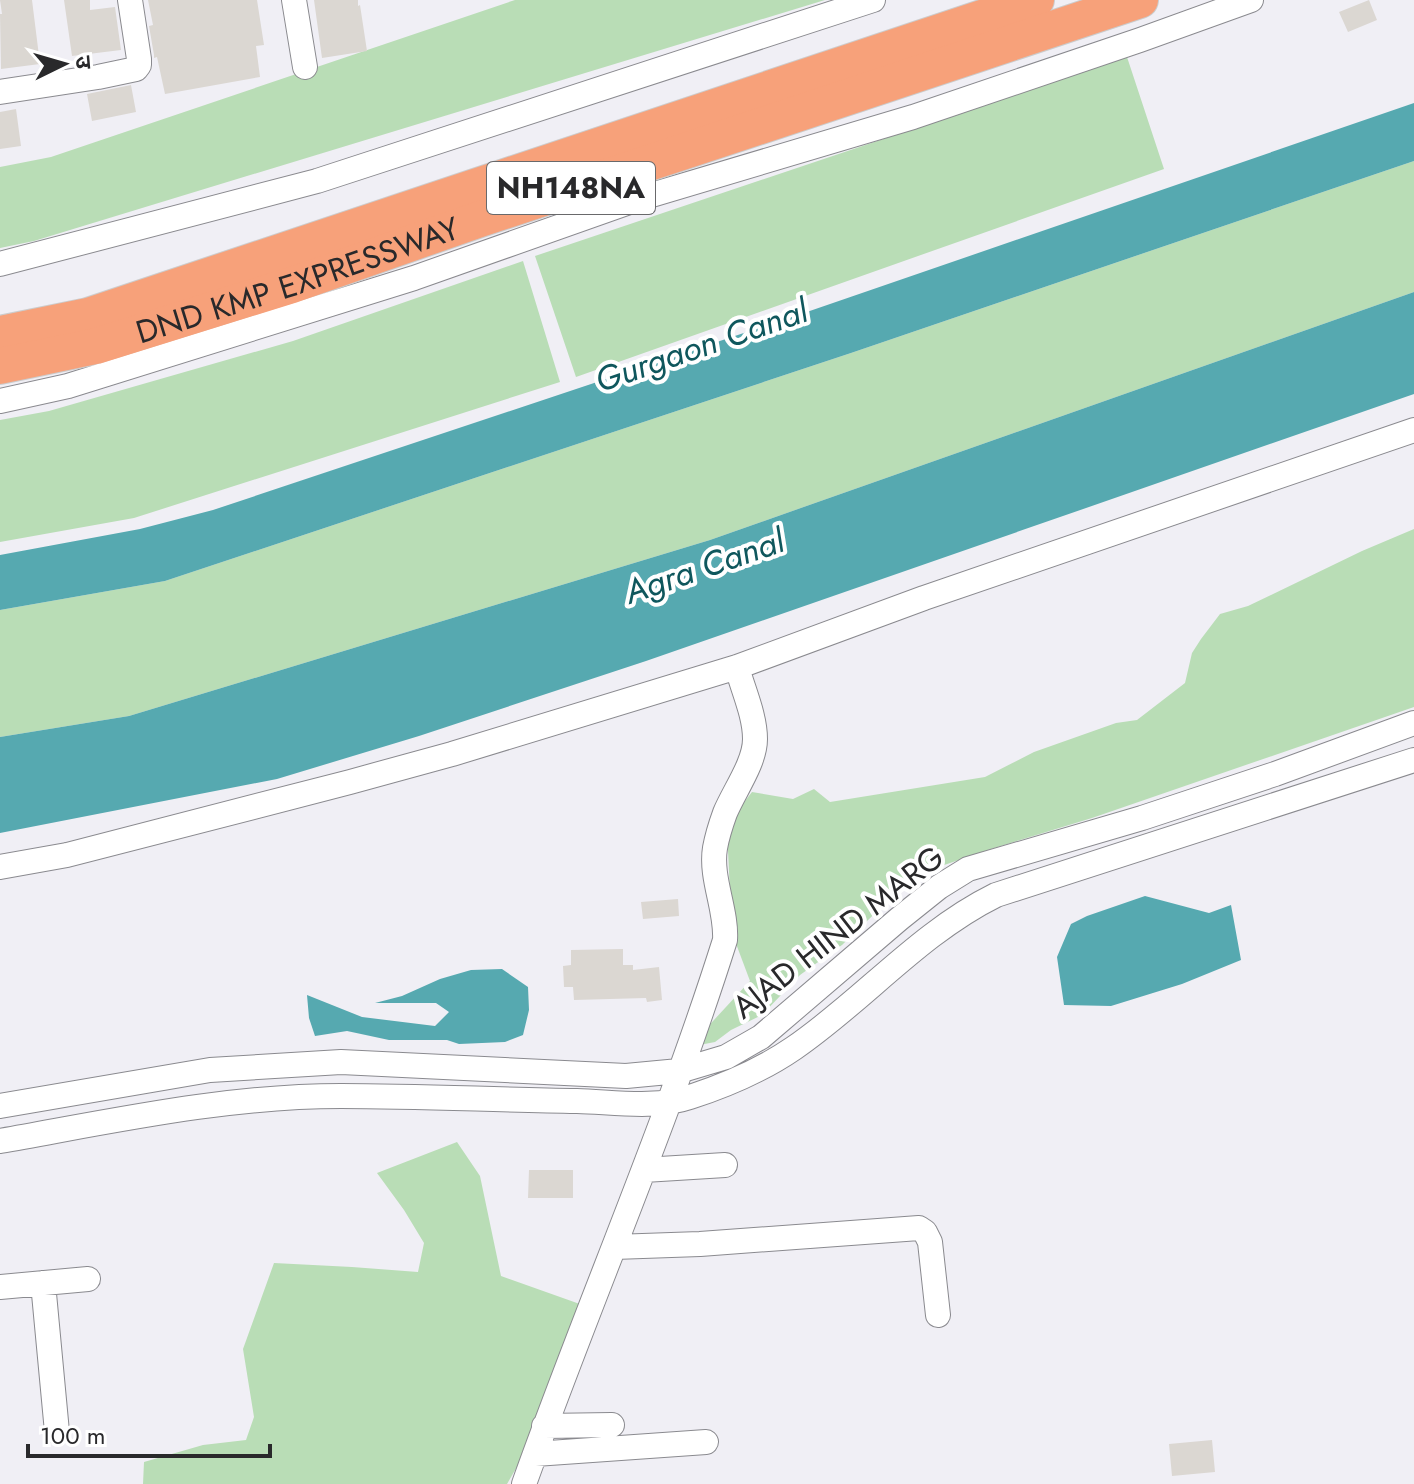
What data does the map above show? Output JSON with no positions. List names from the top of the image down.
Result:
{
  "streets": {
    "highway": ["NH148NA", "DND KMP EXPRESSWAY"],
    "street": ["AJAD HIND MARG"]
  },
  "water": ["Gurgaon Canal", "Agra Canal"],
  "scale_bar": "100 m",
  "north": "right"
}
